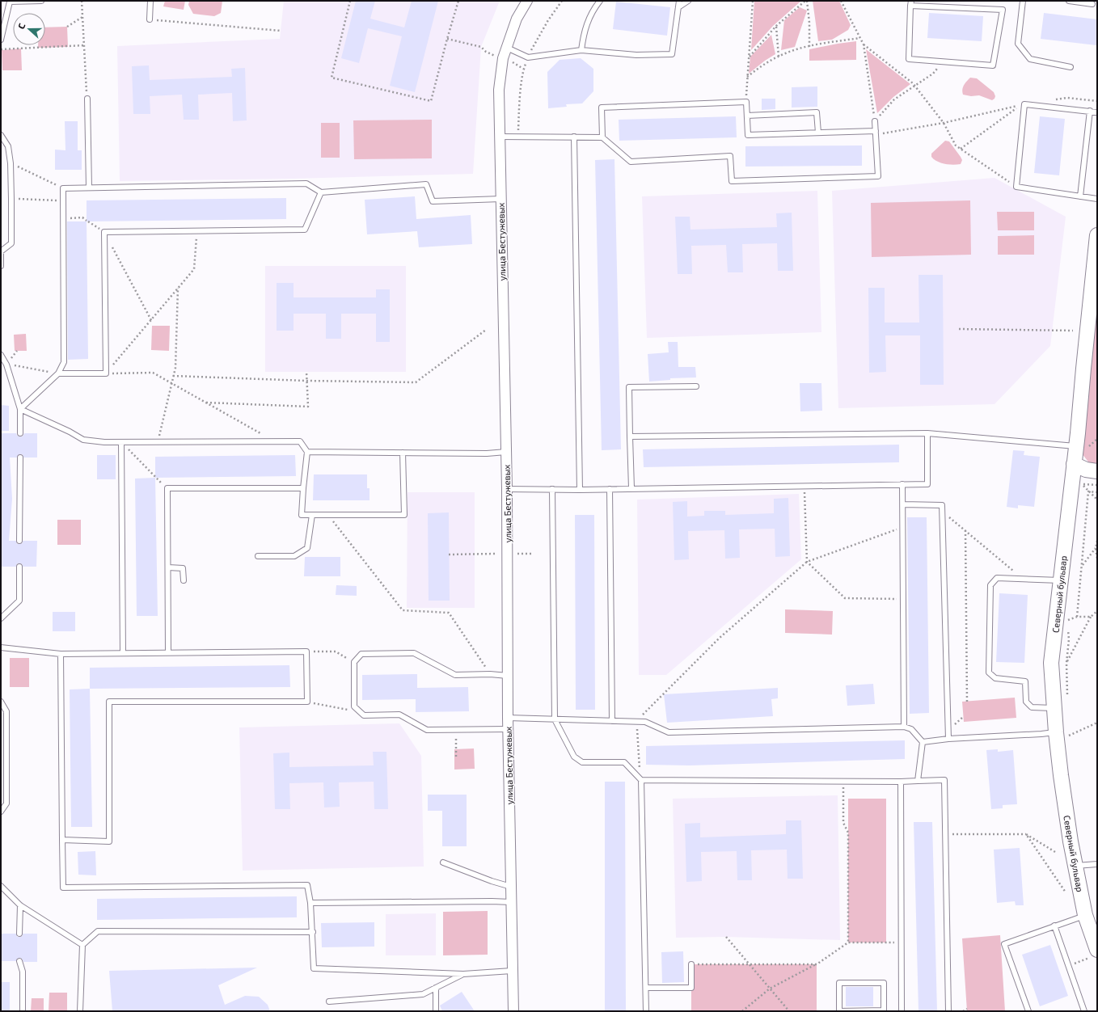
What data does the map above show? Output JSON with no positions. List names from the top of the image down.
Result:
{
  "streets": {
    "main road": ["Северный бульвар"],
    "street": ["улица Бестужевых"]
  },
  "north": "left"
}
